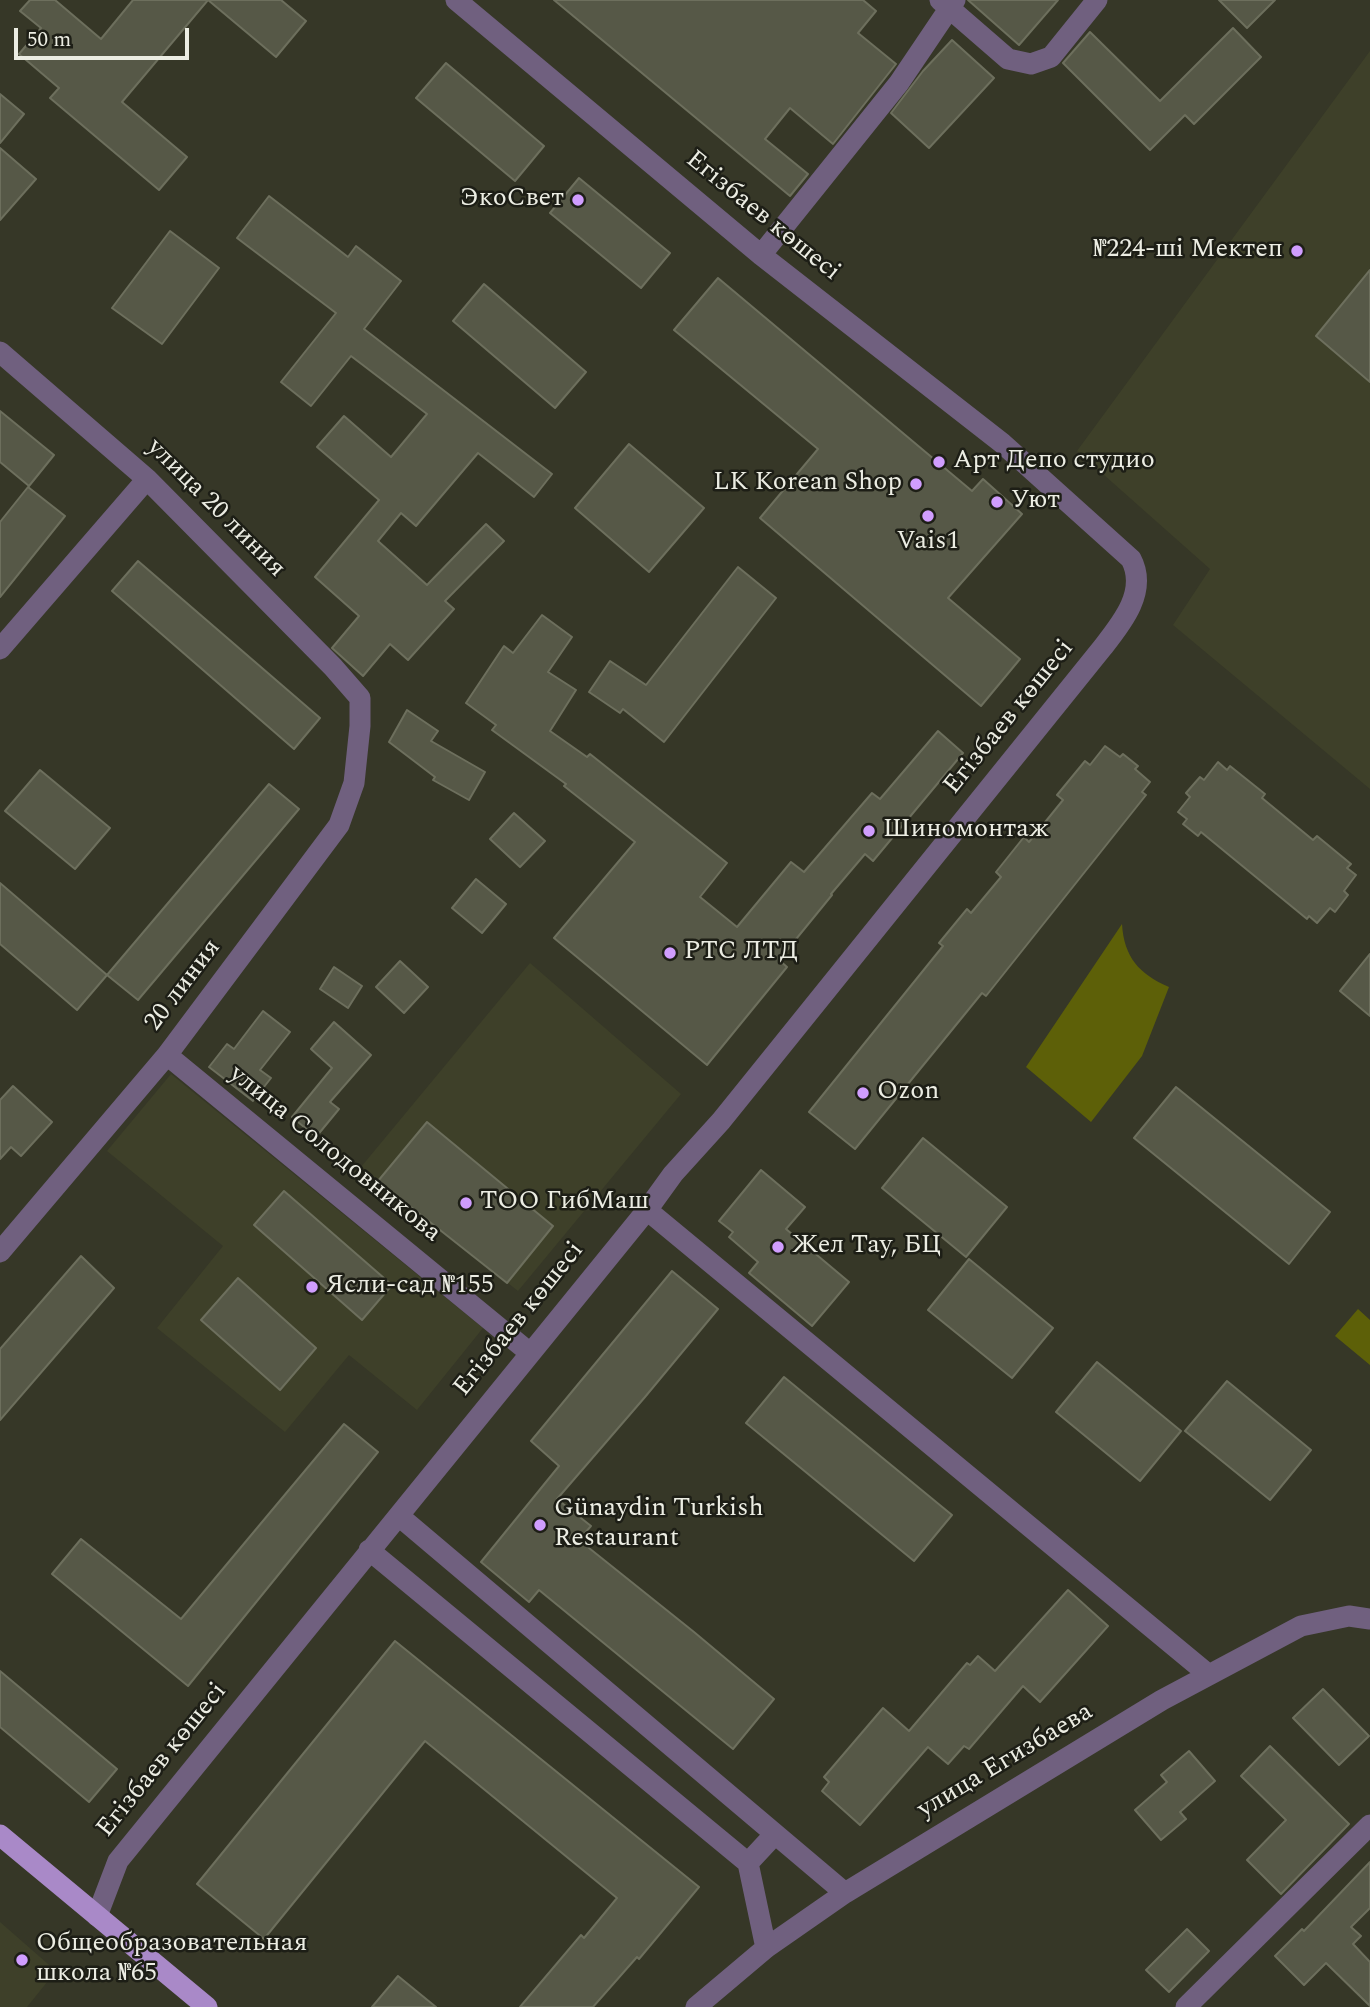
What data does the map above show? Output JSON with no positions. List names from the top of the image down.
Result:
{
  "streets": {
    "street": [
      "Егізбаев көшесі",
      "улица 20 линия",
      "20 линия",
      "улица Солодовникова",
      "улица Егизбаева"
    ]
  },
  "crossings": [
    ["Егізбаев көшесі", "улица Солодовникова"],
    ["улица 20 линия", "20 линия"],
    ["20 линия", "улица Солодовникова"]
  ],
  "places": [
    "ЭкоСвет",
    "№224-ші Мектеп",
    "Арт Депо студио",
    "LK Korean Shop",
    "Уют",
    "Vais1",
    "Шиномонтаж",
    "РТС ЛТД",
    "Ozon",
    "ТОО ГибМаш",
    "Жел Тау, БЦ",
    "Ясли-сад №155",
    "Günaydin Turkish Restaurant",
    "Общеобразовательная школа №65"
  ],
  "scale_bar": "50 m"
}
